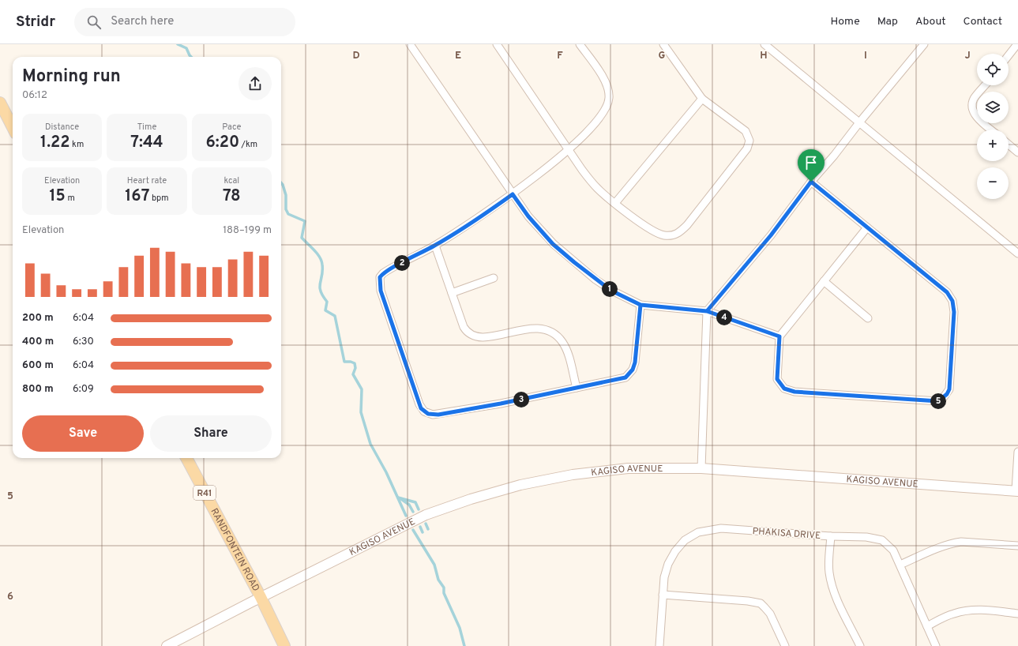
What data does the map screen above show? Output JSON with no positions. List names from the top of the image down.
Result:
{
  "streets": {
    "main road": ["R41", "RANDFONTEIN ROAD"],
    "street": ["KAGISO AVENUE", "PHAKISA DRIVE"]
  },
  "crossings": [
    ["KAGISO AVENUE", "RANDFONTEIN ROAD"]
  ],
  "page": {
    "header": "Stridr",
    "search": "Search here",
    "nav": [
      "Home",
      "Map",
      "About",
      "Contact"
    ],
    "map_buttons": ["+", "−"],
    "heading": ["Morning run", "06:12"],
    "stats": [
      ["Distance", "1.22 km"],
      ["Time", "7:44"],
      ["Pace", "6:20 /km"],
      ["Elevation", "15 m"],
      ["Heart rate", "167 bpm"],
      ["kcal", "78"]
    ],
    "chart": ["Elevation", "188–199 m"],
    "pins": [
      "2",
      "1",
      "4",
      "3",
      "5"
    ],
    "list": [
      {
        "name": "200 m",
        "note": "6:04"
      },
      {
        "name": "400 m",
        "note": "6:30"
      },
      {
        "name": "600 m",
        "note": "6:04"
      },
      {
        "name": "800 m",
        "note": "6:09"
      }
    ],
    "buttons": ["Save", "Share"]
  },
  "grid": {
    "columns": [
      "D",
      "E",
      "F",
      "G",
      "H",
      "I",
      "J"
    ],
    "rows": ["5", "6"]
  }
}
